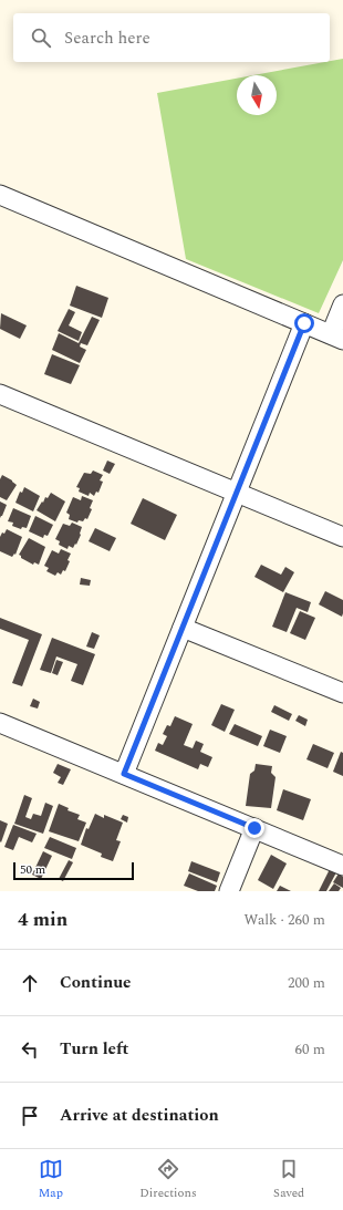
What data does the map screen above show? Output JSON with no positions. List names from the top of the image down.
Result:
{
  "scale_bar": "50 m",
  "north": "bottom",
  "page": {
    "search": "Search here",
    "scale": "50 m",
    "heading": ["4 min", "Walk · 260 m"],
    "list": [
      ["Continue", "200 m"],
      ["Turn left", "60 m"],
      "Arrive at destination"
    ],
    "nav": ["Map", "Directions", "Saved"]
  }
}
